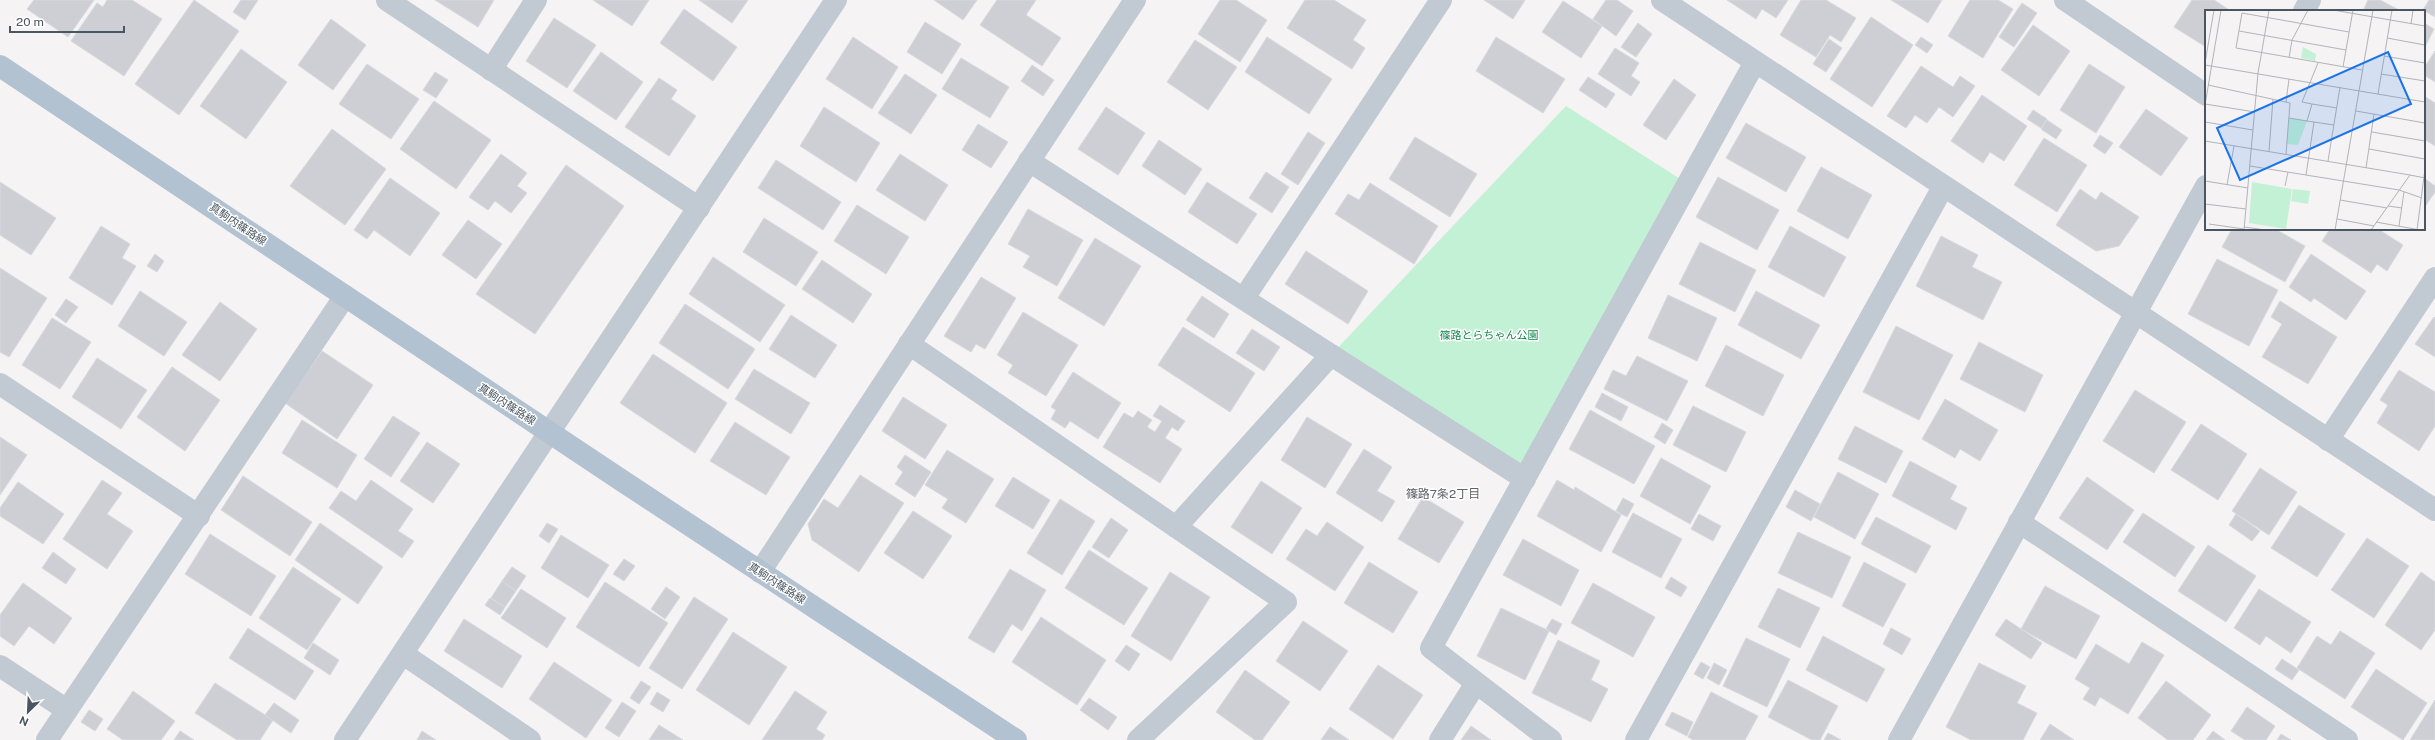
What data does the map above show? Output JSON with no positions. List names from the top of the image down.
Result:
{
  "streets": {
    "main road": ["真駒内篠路線"]
  },
  "districts": ["篠路7条2丁目"],
  "parks": ["篠路とらちゃん公園"],
  "scale_bar": "20 m",
  "north": "bottom left"
}
